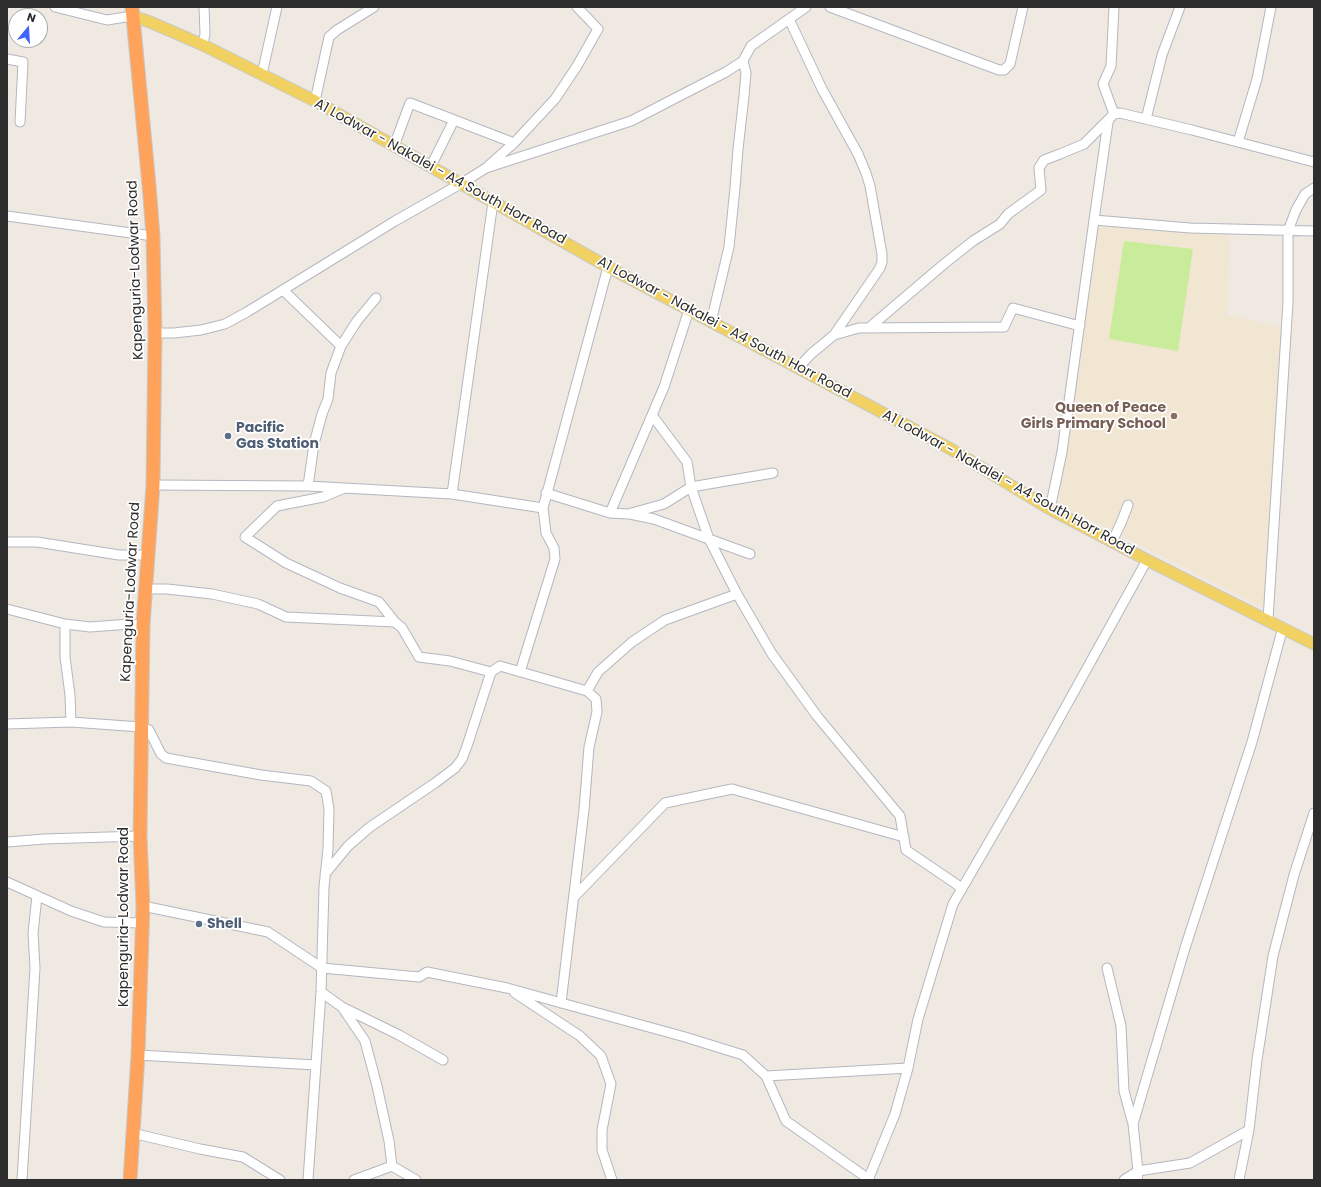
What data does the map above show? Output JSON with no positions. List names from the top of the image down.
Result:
{
  "streets": {
    "highway": ["Kapenguria-Lodwar Road"],
    "main road": ["A1 Lodwar - Nakalei - A4 South Horr Road"]
  },
  "crossings": [
    ["A1 Lodwar - Nakalei - A4 South Horr Road", "Kapenguria-Lodwar Road"]
  ],
  "places": ["Queen of Peace Girls Primary School", "Pacific Gas Station", "Shell"],
  "north": "top"
}
